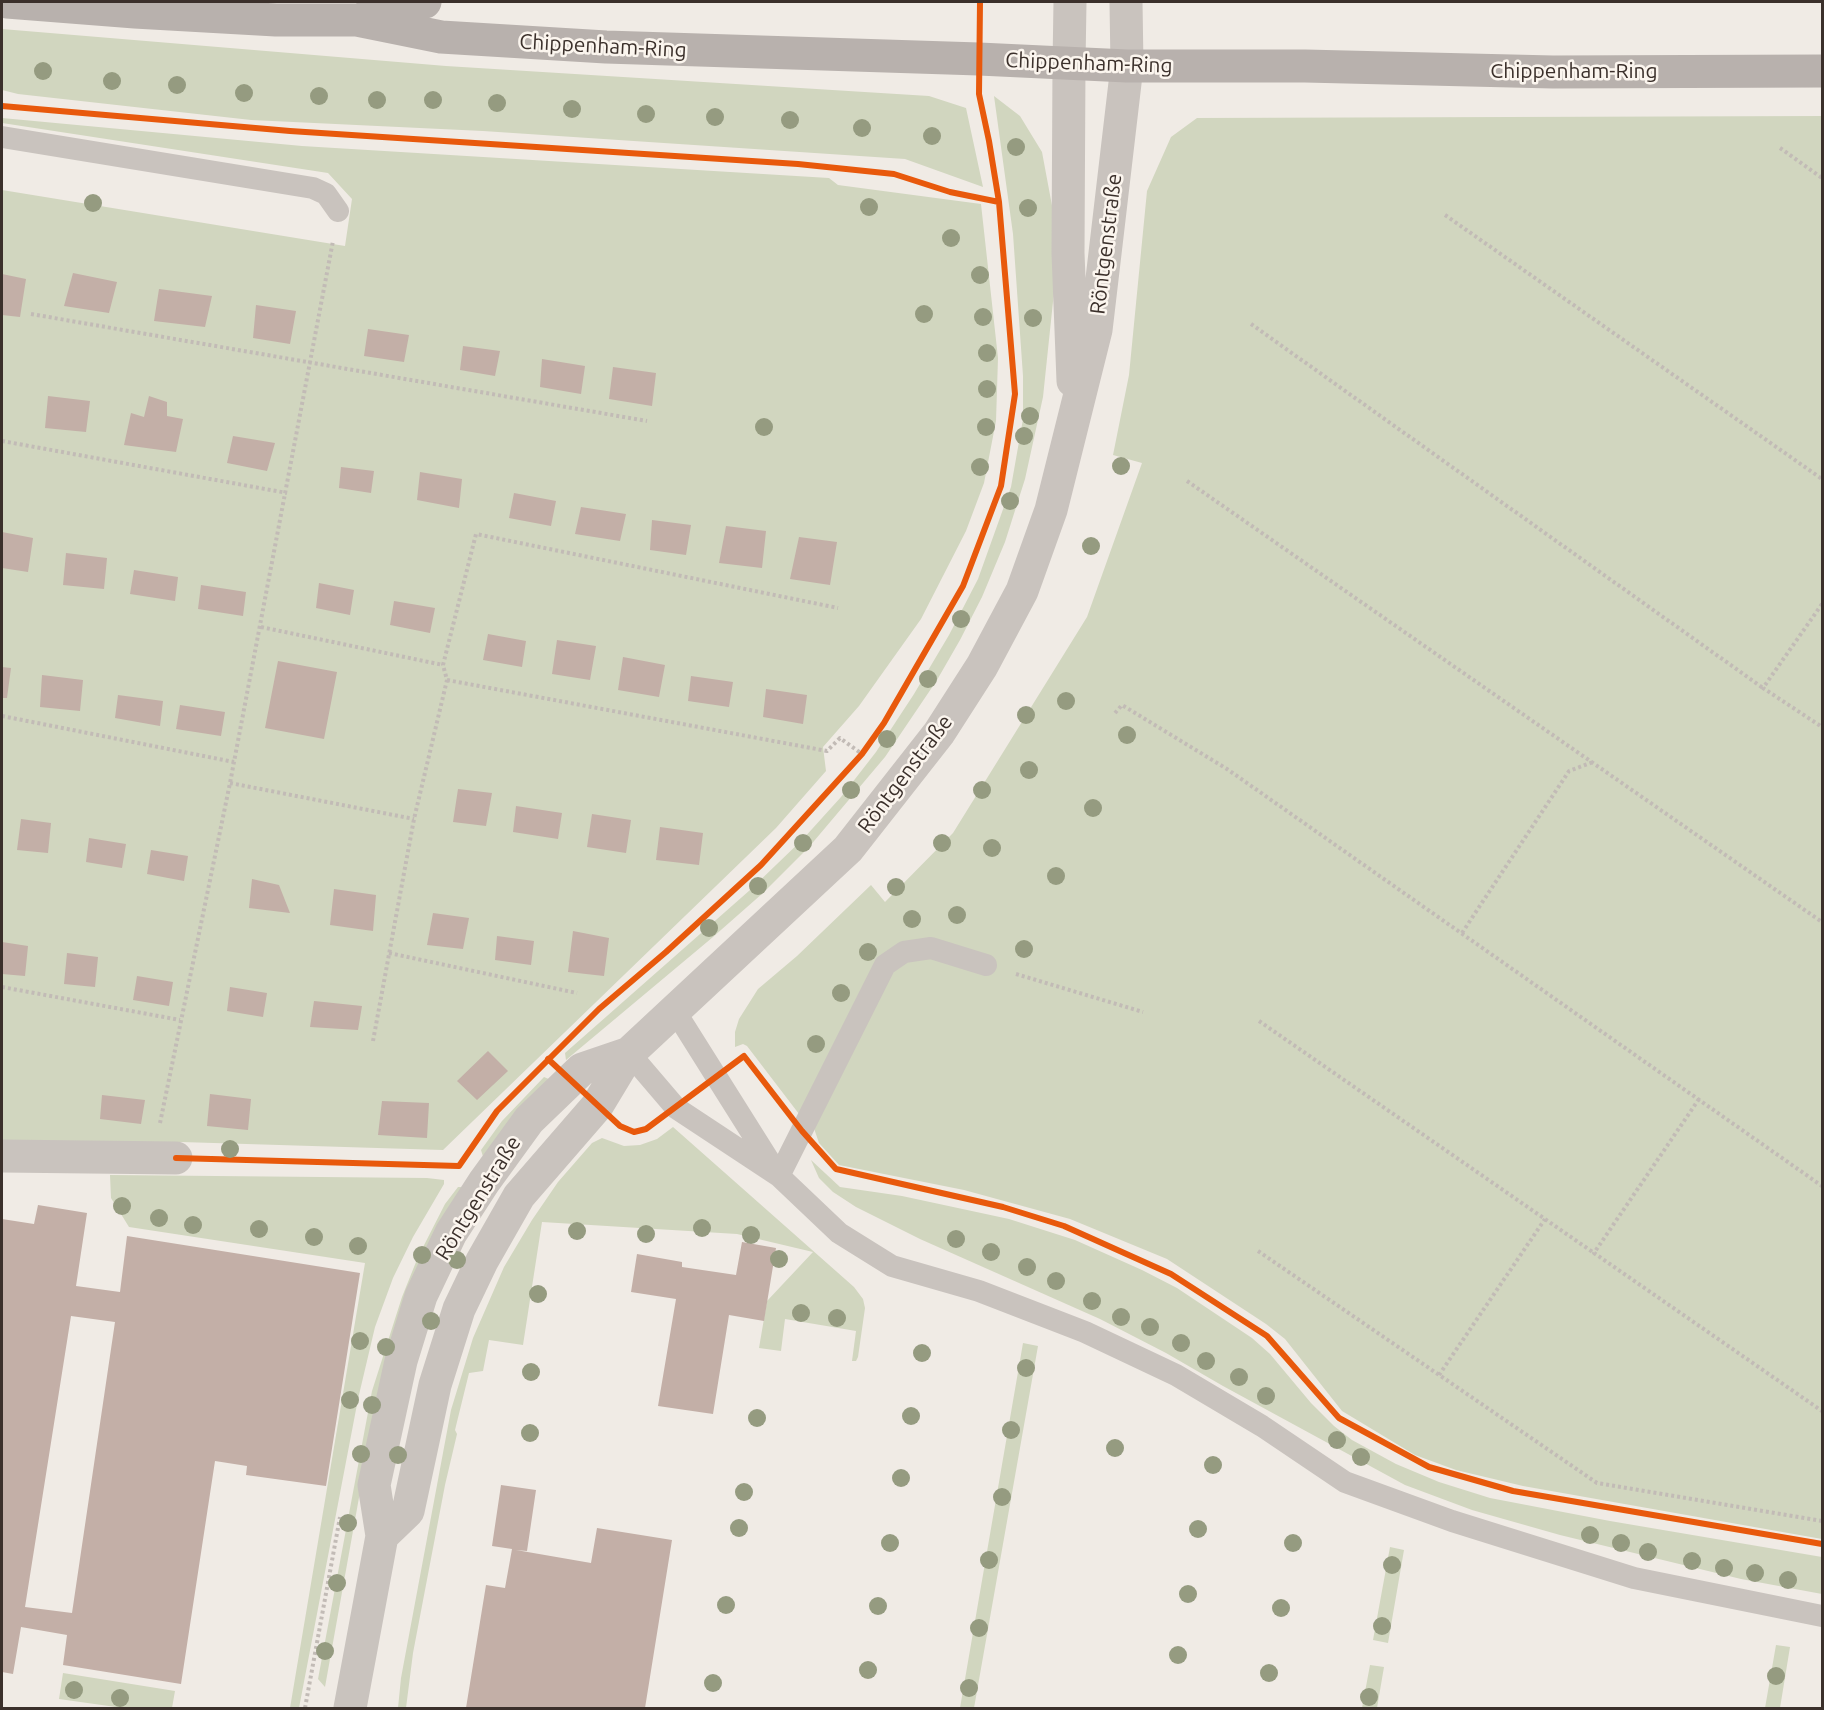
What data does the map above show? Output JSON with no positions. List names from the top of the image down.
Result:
{
  "streets": {
    "main road": ["Chippenham-Ring"],
    "street": ["Röntgenstraße"]
  },
  "crossings": [
    ["Chippenham-Ring", "Röntgenstraße"]
  ]
}
